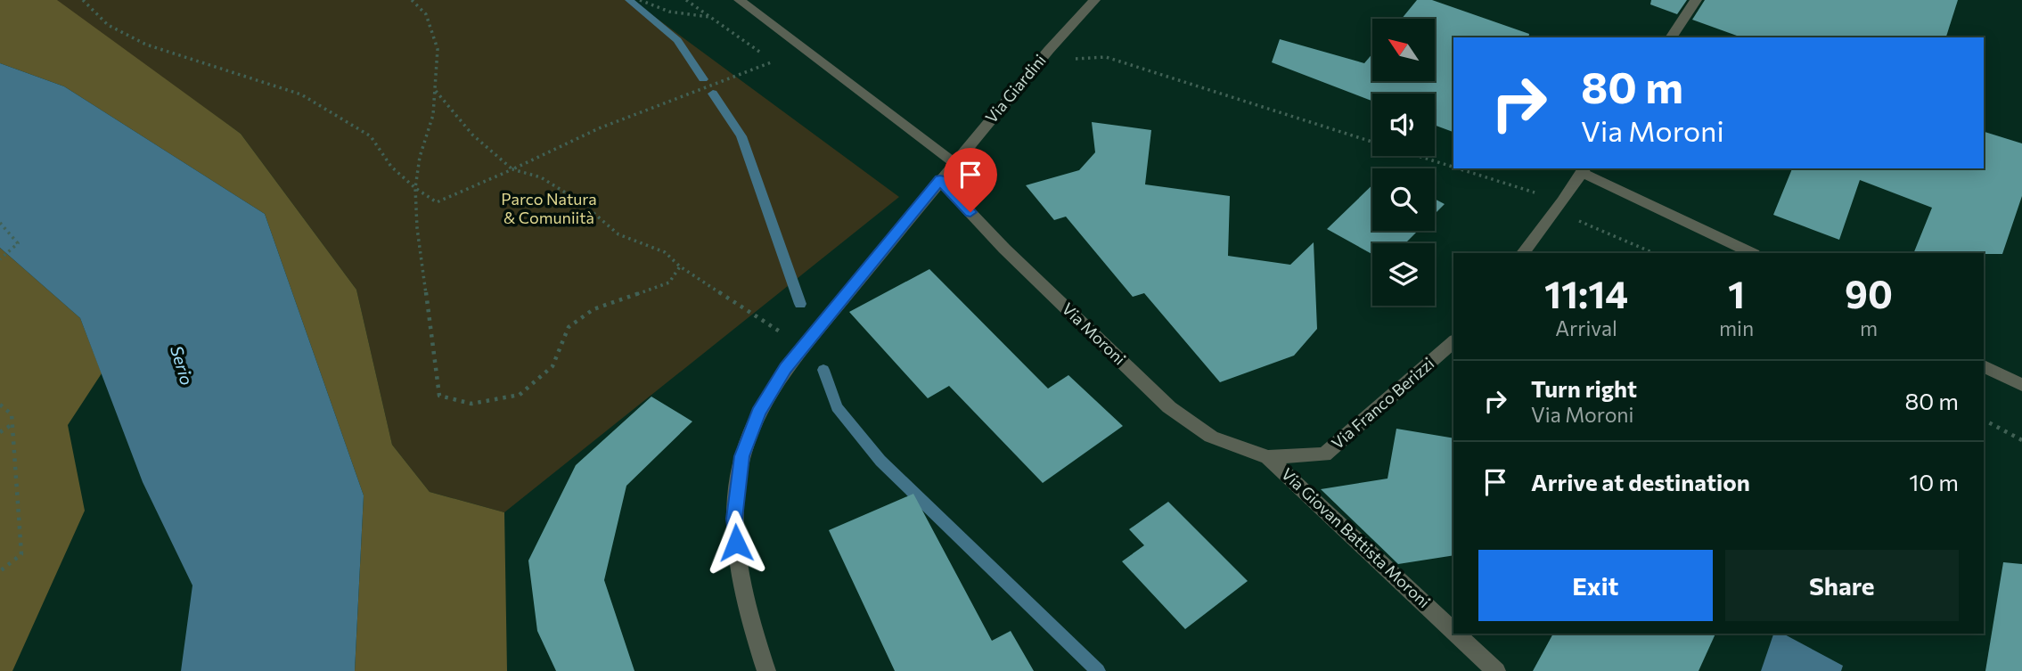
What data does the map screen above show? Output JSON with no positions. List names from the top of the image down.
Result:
{
  "streets": {
    "street": [
      "Via Giardini",
      "Via Moroni",
      "Via Franco Berizzi",
      "Via Giovan Battista Moroni"
    ]
  },
  "crossings": [
    ["Via Giardini", "Via Moroni"],
    ["Via Moroni", "Via Franco Berizzi"],
    ["Via Moroni", "Via Giovan Battista Moroni"],
    ["Via Franco Berizzi", "Via Giovan Battista Moroni"]
  ],
  "water": ["Serio"],
  "parks": ["Parco Natura & Comuniità"],
  "north": "top left",
  "page": {
    "turn": ["80 m", "Via Moroni"],
    "eta": [
      "11:14",
      "Arrival",
      "1",
      "min",
      "90",
      "m"
    ],
    "list": [
      {
        "name": "Turn right",
        "note": "Via Moroni",
        "value": "80 m"
      },
      {
        "name": "Arrive at destination",
        "value": "10 m"
      }
    ],
    "buttons": ["Exit", "Share"]
  }
}
